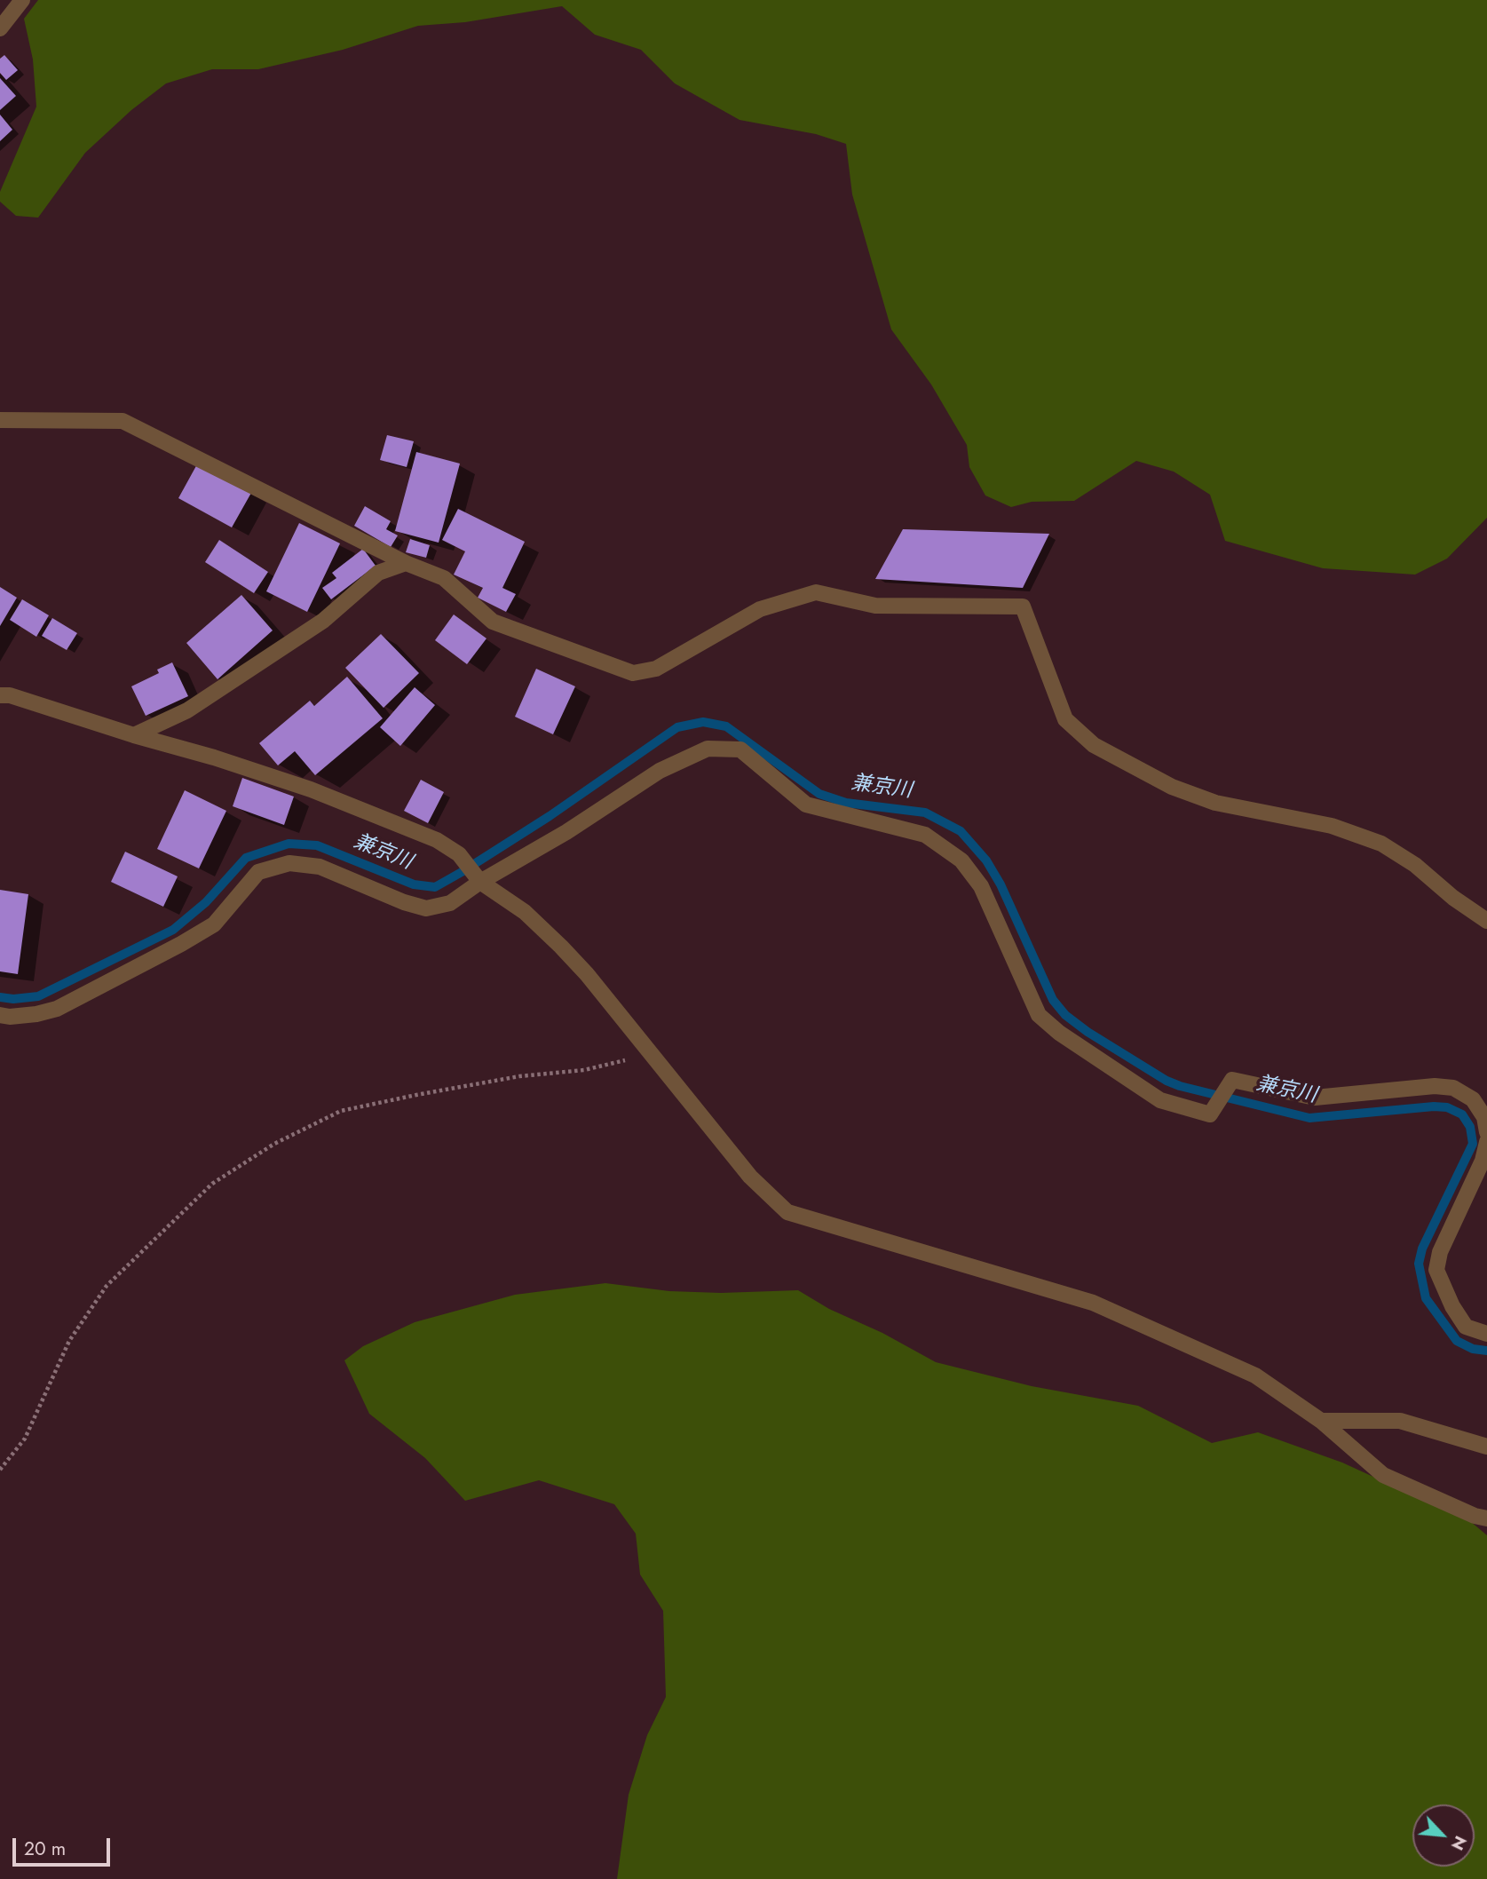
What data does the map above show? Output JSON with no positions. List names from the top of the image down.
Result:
{
  "water": ["兼京川"],
  "scale_bar": "20 m",
  "north": "bottom right"
}
